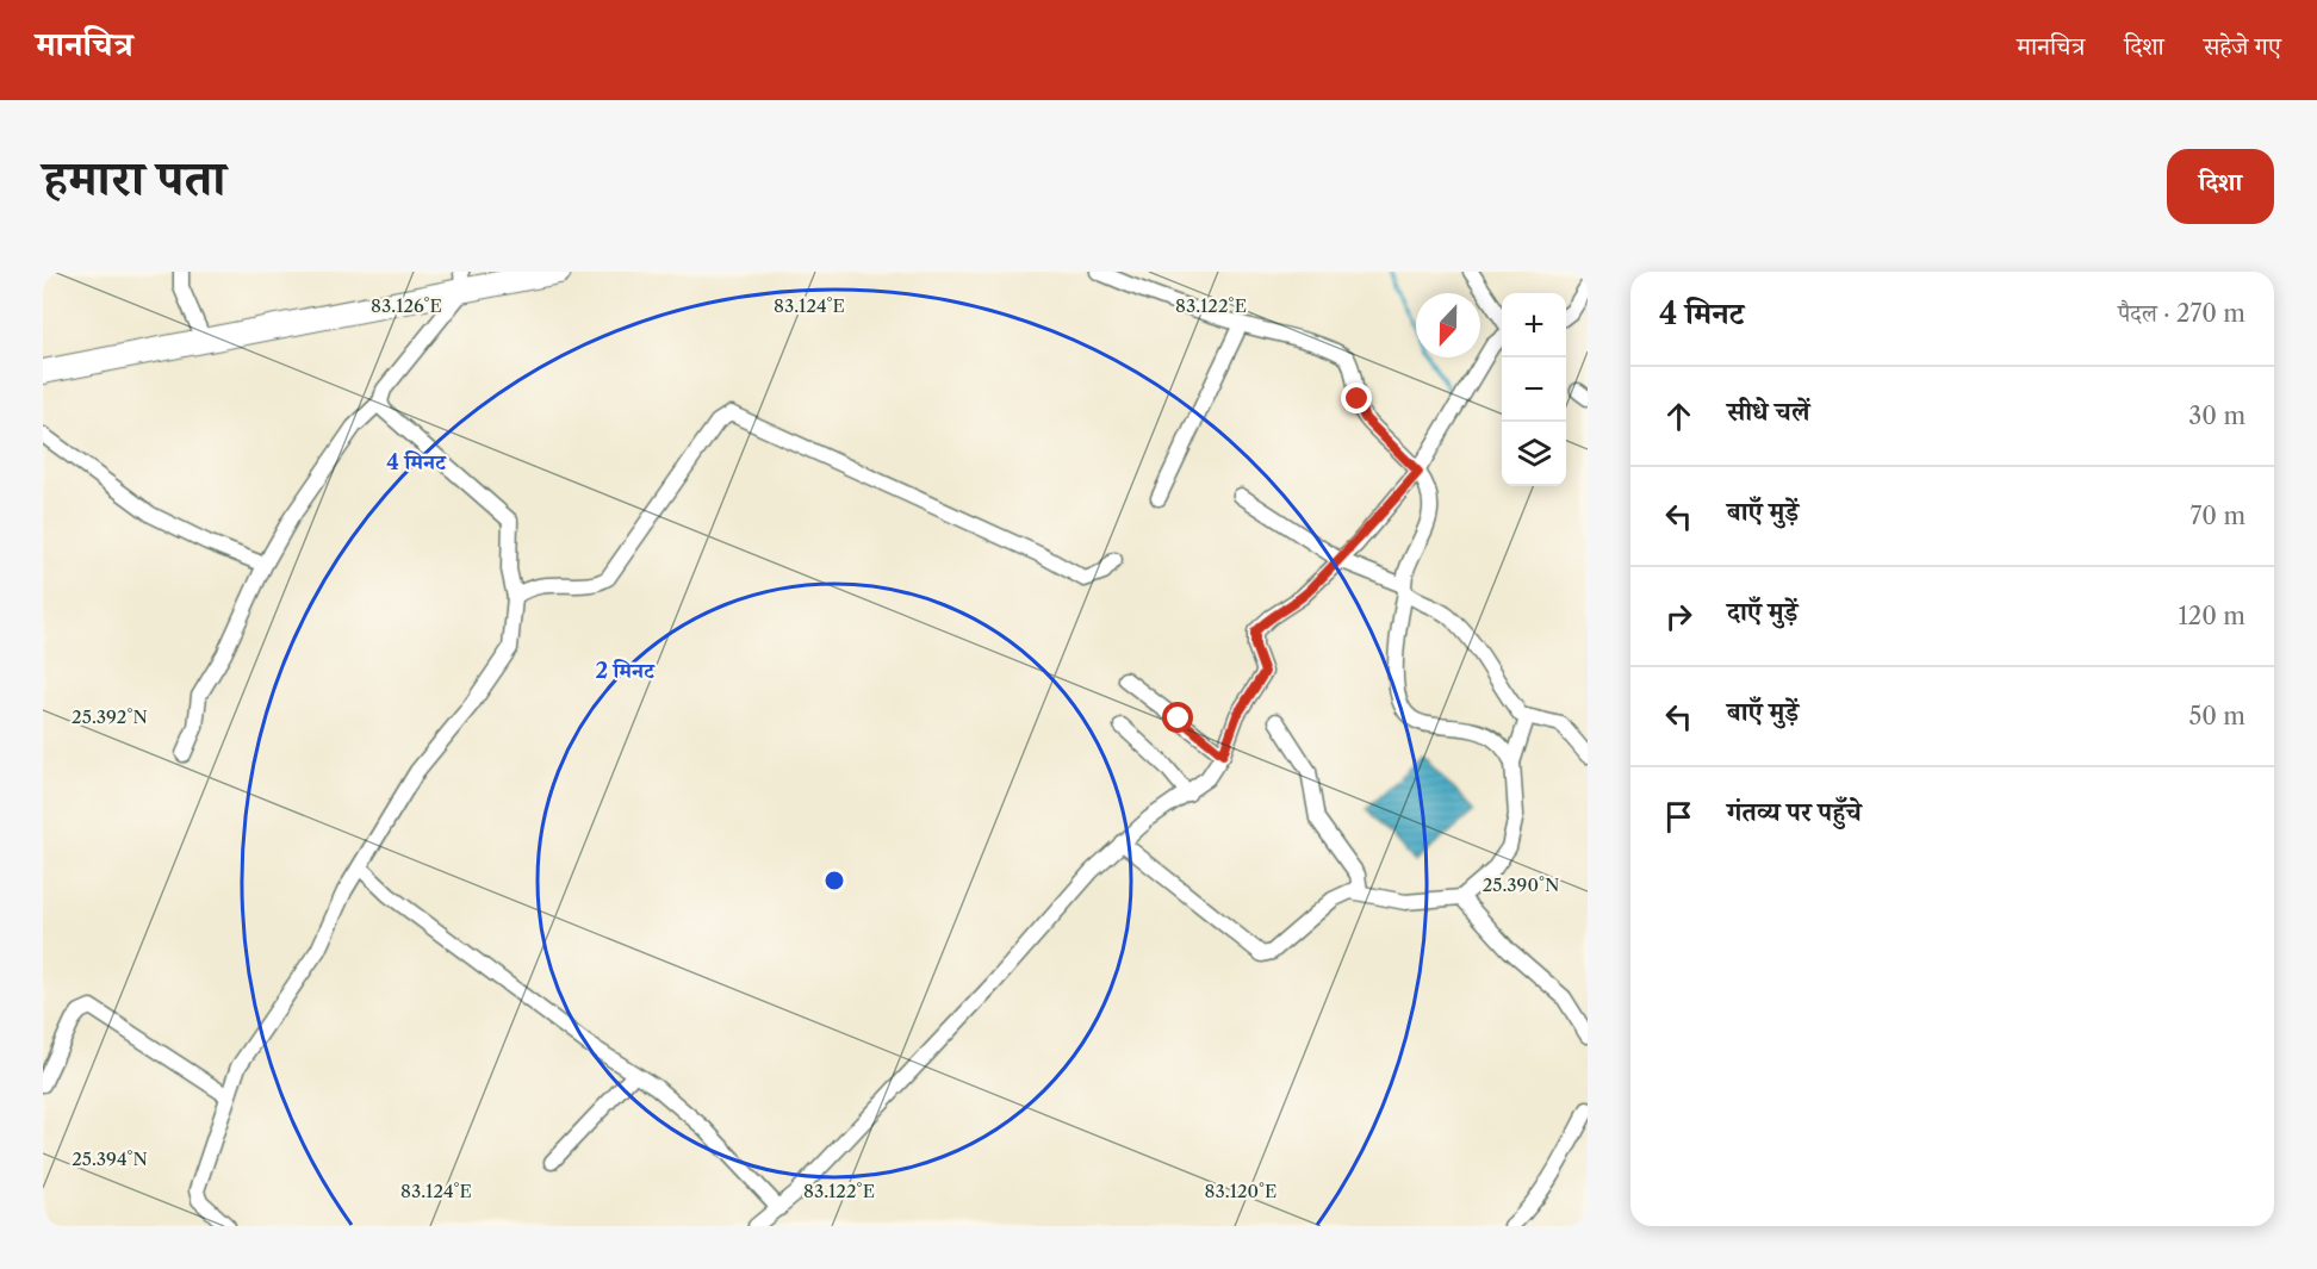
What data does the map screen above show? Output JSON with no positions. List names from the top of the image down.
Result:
{
  "north": "bottom",
  "page": {
    "header": "मानचित्र",
    "nav": ["मानचित्र", "दिशा", "सहेजे गए"],
    "title": "हमारा पता",
    "buttons": "दिशा",
    "heading": ["4 मिनट", "पैदल · 270 m"],
    "map_buttons": ["+", "−"],
    "list": [
      ["सीधे चलें", "30 m"],
      ["बाएँ मुड़ें", "70 m"],
      ["दाएँ मुड़ें", "120 m"],
      ["बाएँ मुड़ें", "50 m"],
      "गंतव्य पर पहुँचे"
    ]
  },
  "coordinates": [
    "83.124°E",
    "83.122°E",
    "83.126°E",
    "25.392°N",
    "25.390°N",
    "25.394°N",
    "83.120°E"
  ],
  "rings": ["4 मिनट", "2 मिनट"]
}
